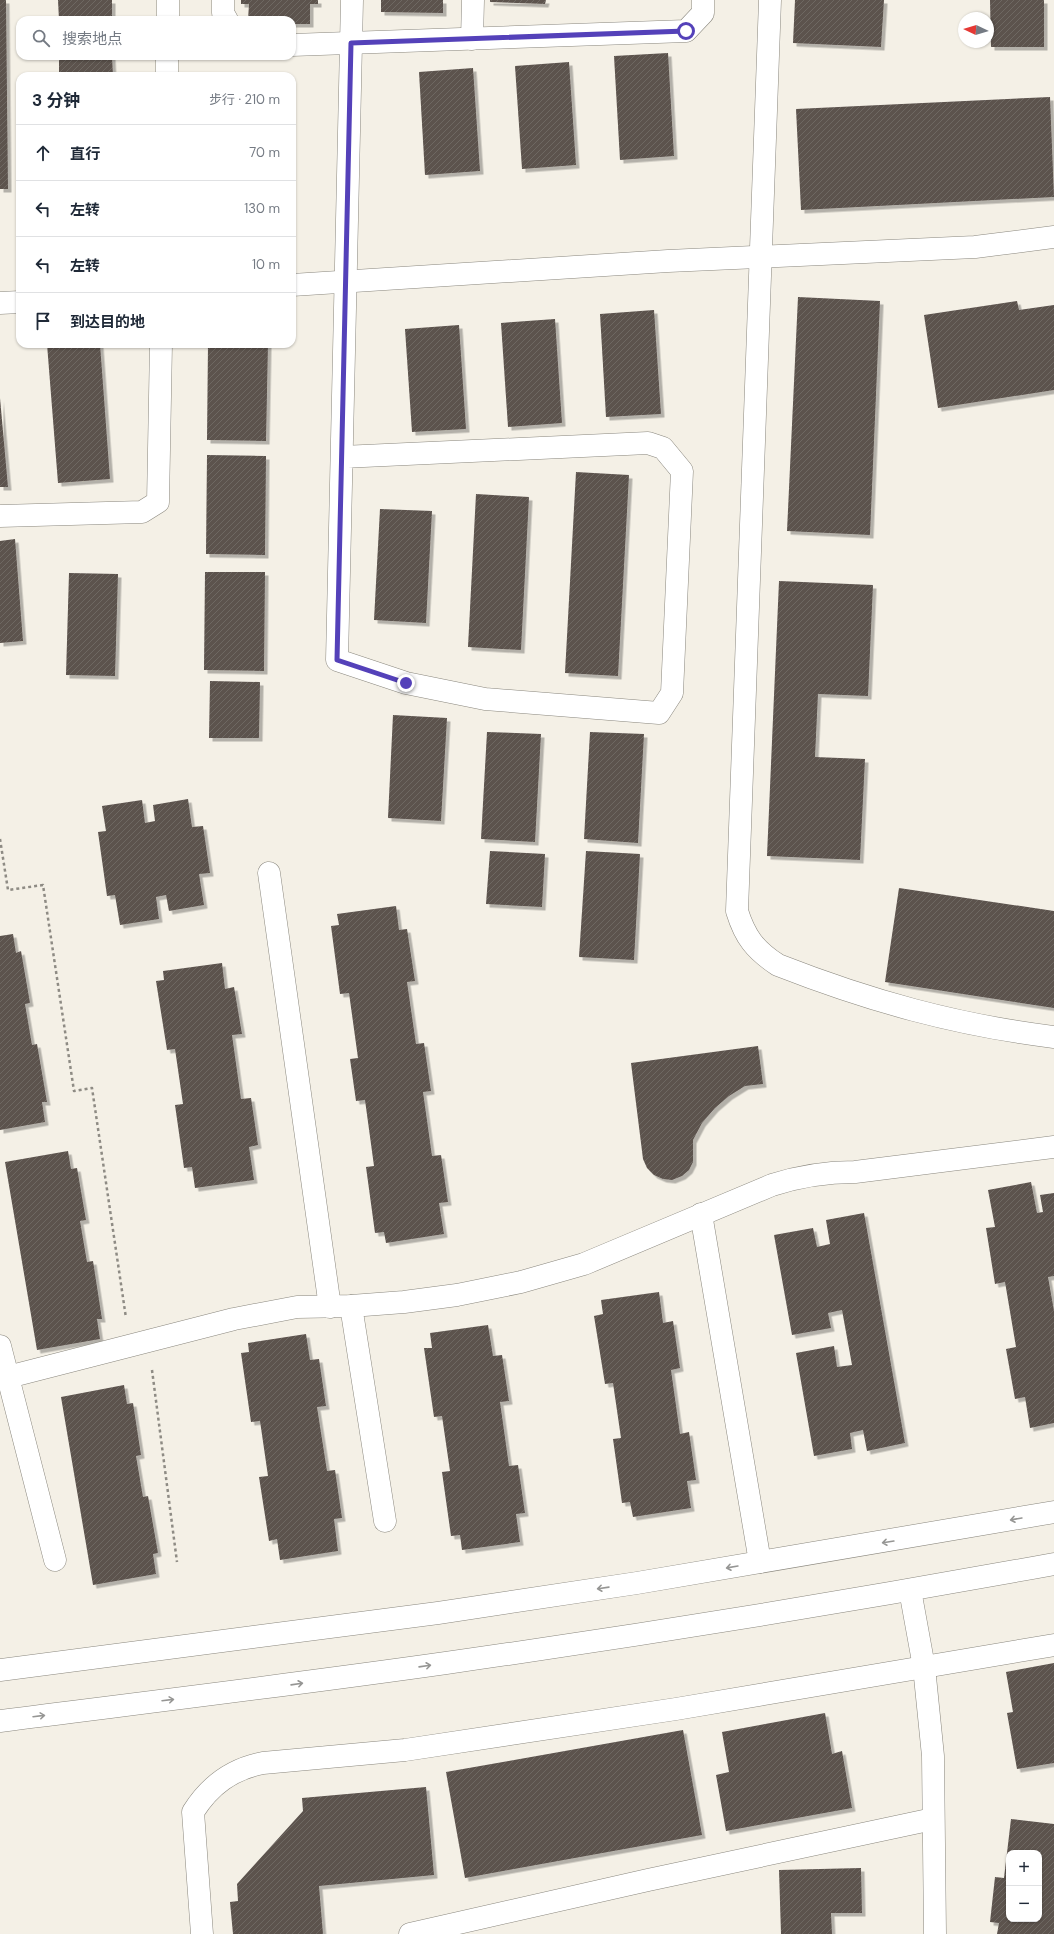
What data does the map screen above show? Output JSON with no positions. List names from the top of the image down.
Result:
{
  "north": "left",
  "page": {
    "search": "搜索地点",
    "heading": ["3 分钟", "步行 · 210 m"],
    "list": [
      ["直行", "70 m"],
      ["左转", "130 m"],
      ["左转", "10 m"],
      "到达目的地"
    ],
    "map_buttons": ["+", "−"]
  }
}
